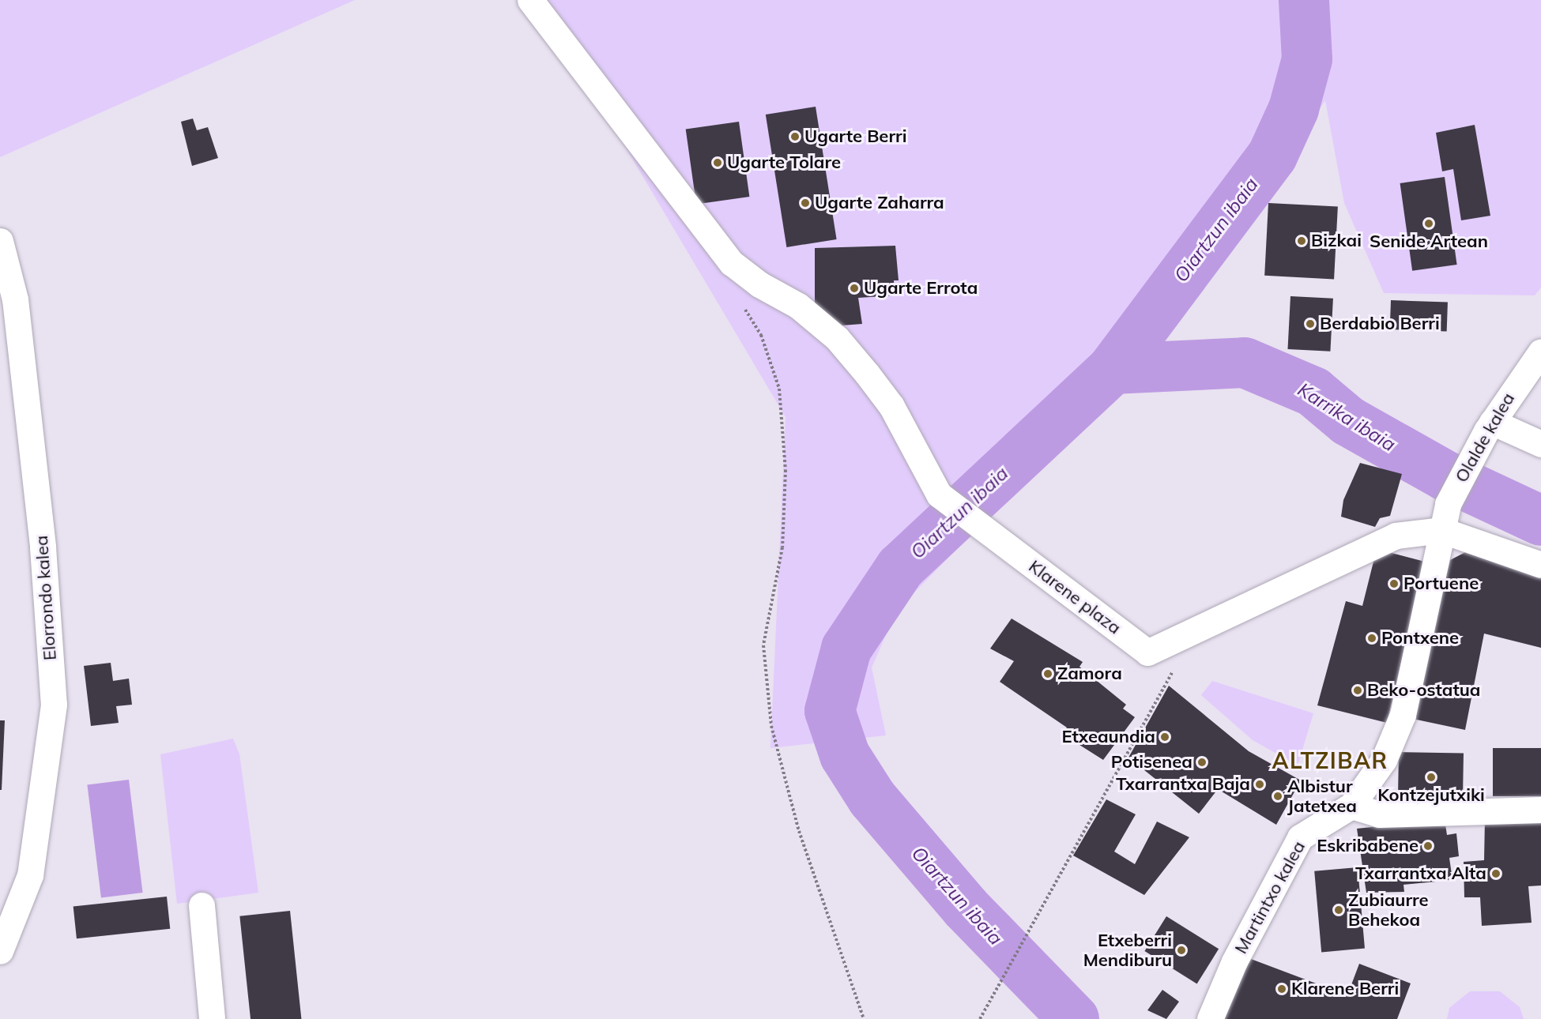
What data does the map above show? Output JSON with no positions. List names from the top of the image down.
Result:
{
  "streets": {
    "street": [
      "Olalde kalea",
      "Klarene plaza",
      "Elorrondo kalea",
      "Martintxo kalea"
    ]
  },
  "crossings": [
    ["Olalde kalea", "Martintxo kalea"]
  ],
  "districts": ["ALTZIBAR"],
  "water": ["Oiartzun ibaia", "Karrika ibaia"],
  "places": [
    "Ugarte Berri",
    "Ugarte Tolare",
    "Ugarte Zaharra",
    "Senide Artean",
    "Bizkai",
    "Ugarte Errota",
    "Berdabio Berri",
    "Portuene",
    "Pontxene",
    "Zamora",
    "Beko-ostatua",
    "Etxeaundia",
    "Potisenea",
    "Kontzejutxiki",
    "Txarrantxa Baja",
    "Albistur Jatetxea",
    "Eskribabene",
    "Txarrantxa Alta",
    "Zubiaurre Behekoa",
    "Etxeberri Mendiburu",
    "Klarene Berri"
  ]
}
